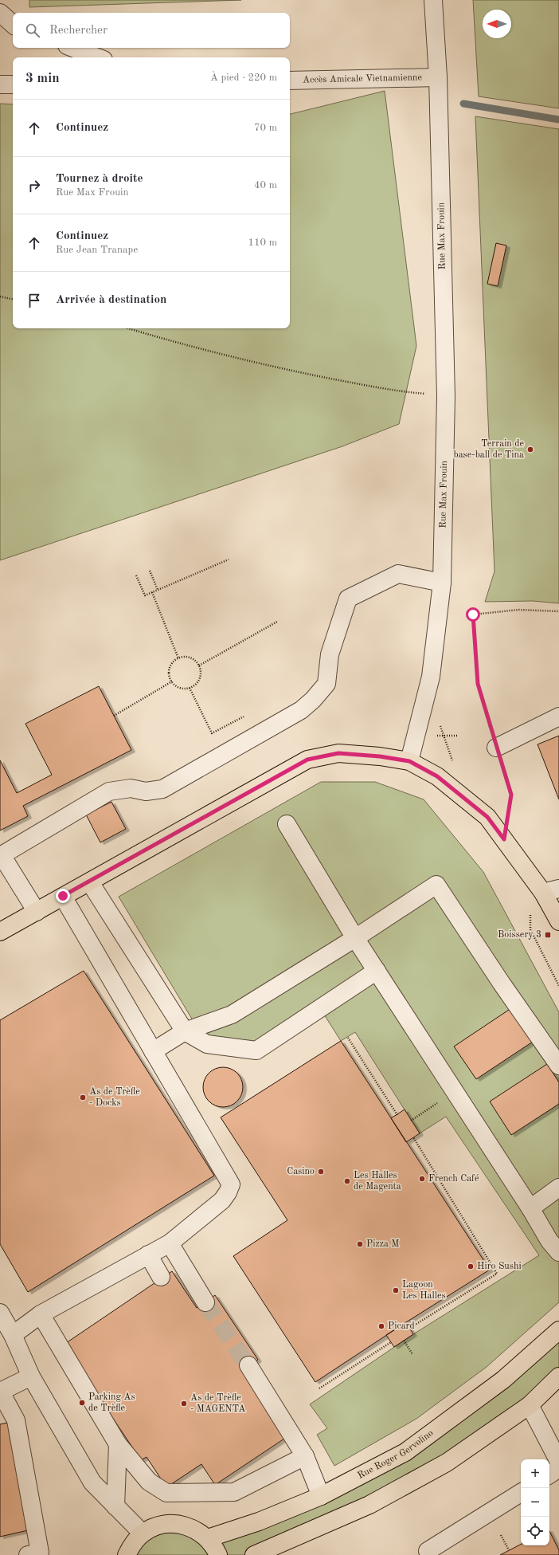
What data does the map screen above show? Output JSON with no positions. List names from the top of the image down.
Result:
{
  "streets": {
    "main road": ["Rue Roger Gervolino"],
    "street": ["Accès Amicale Vietnamienne", "Rue Max Frouin"]
  },
  "crossings": [
    ["Accès Amicale Vietnamienne", "Rue Max Frouin"]
  ],
  "places": {
    "other": [
      "Terrain de base-ball de Tina",
      "As de Trèfle - Docks",
      "Casino",
      "French Café",
      "Les Halles de Magenta",
      "Pizza M",
      "Hiro Sushi",
      "Lagoon Les Halles",
      "Picard",
      "Parking As de Trèfle",
      "As de Trèfle - MAGENTA"
    ],
    "transit": ["Boissery 3"]
  },
  "north": "left",
  "page": {
    "search": "Rechercher",
    "heading": ["3 min", "À pied · 220 m"],
    "list": [
      ["Continuez", "70 m"],
      ["Tournez à droite", "Rue Max Frouin", "40 m"],
      ["Continuez", "Rue Jean Tranape", "110 m"],
      "Arrivée à destination"
    ],
    "map_buttons": ["+", "−"]
  }
}
